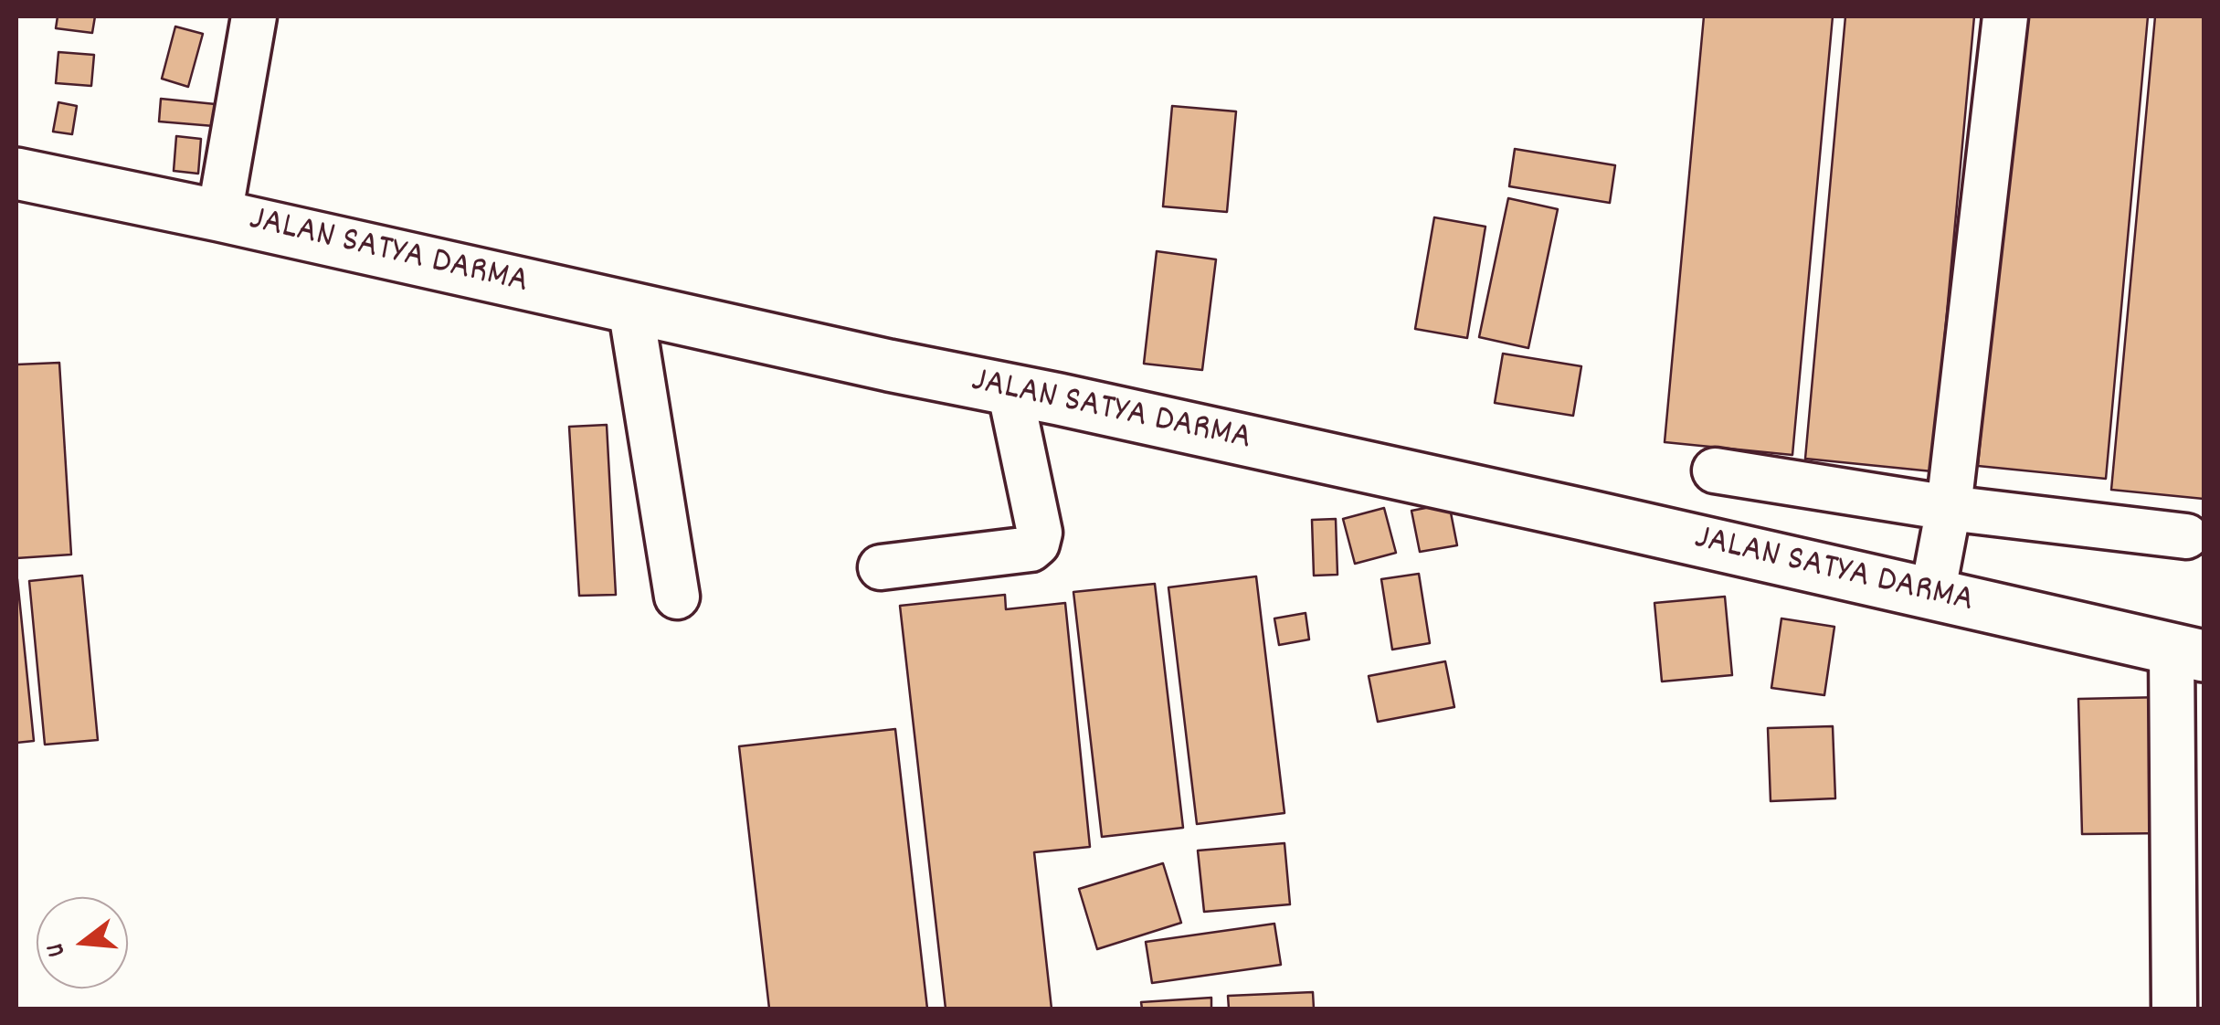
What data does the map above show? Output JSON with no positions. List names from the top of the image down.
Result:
{
  "streets": {
    "main road": ["JALAN SATYA DARMA"]
  },
  "north": "left"
}
